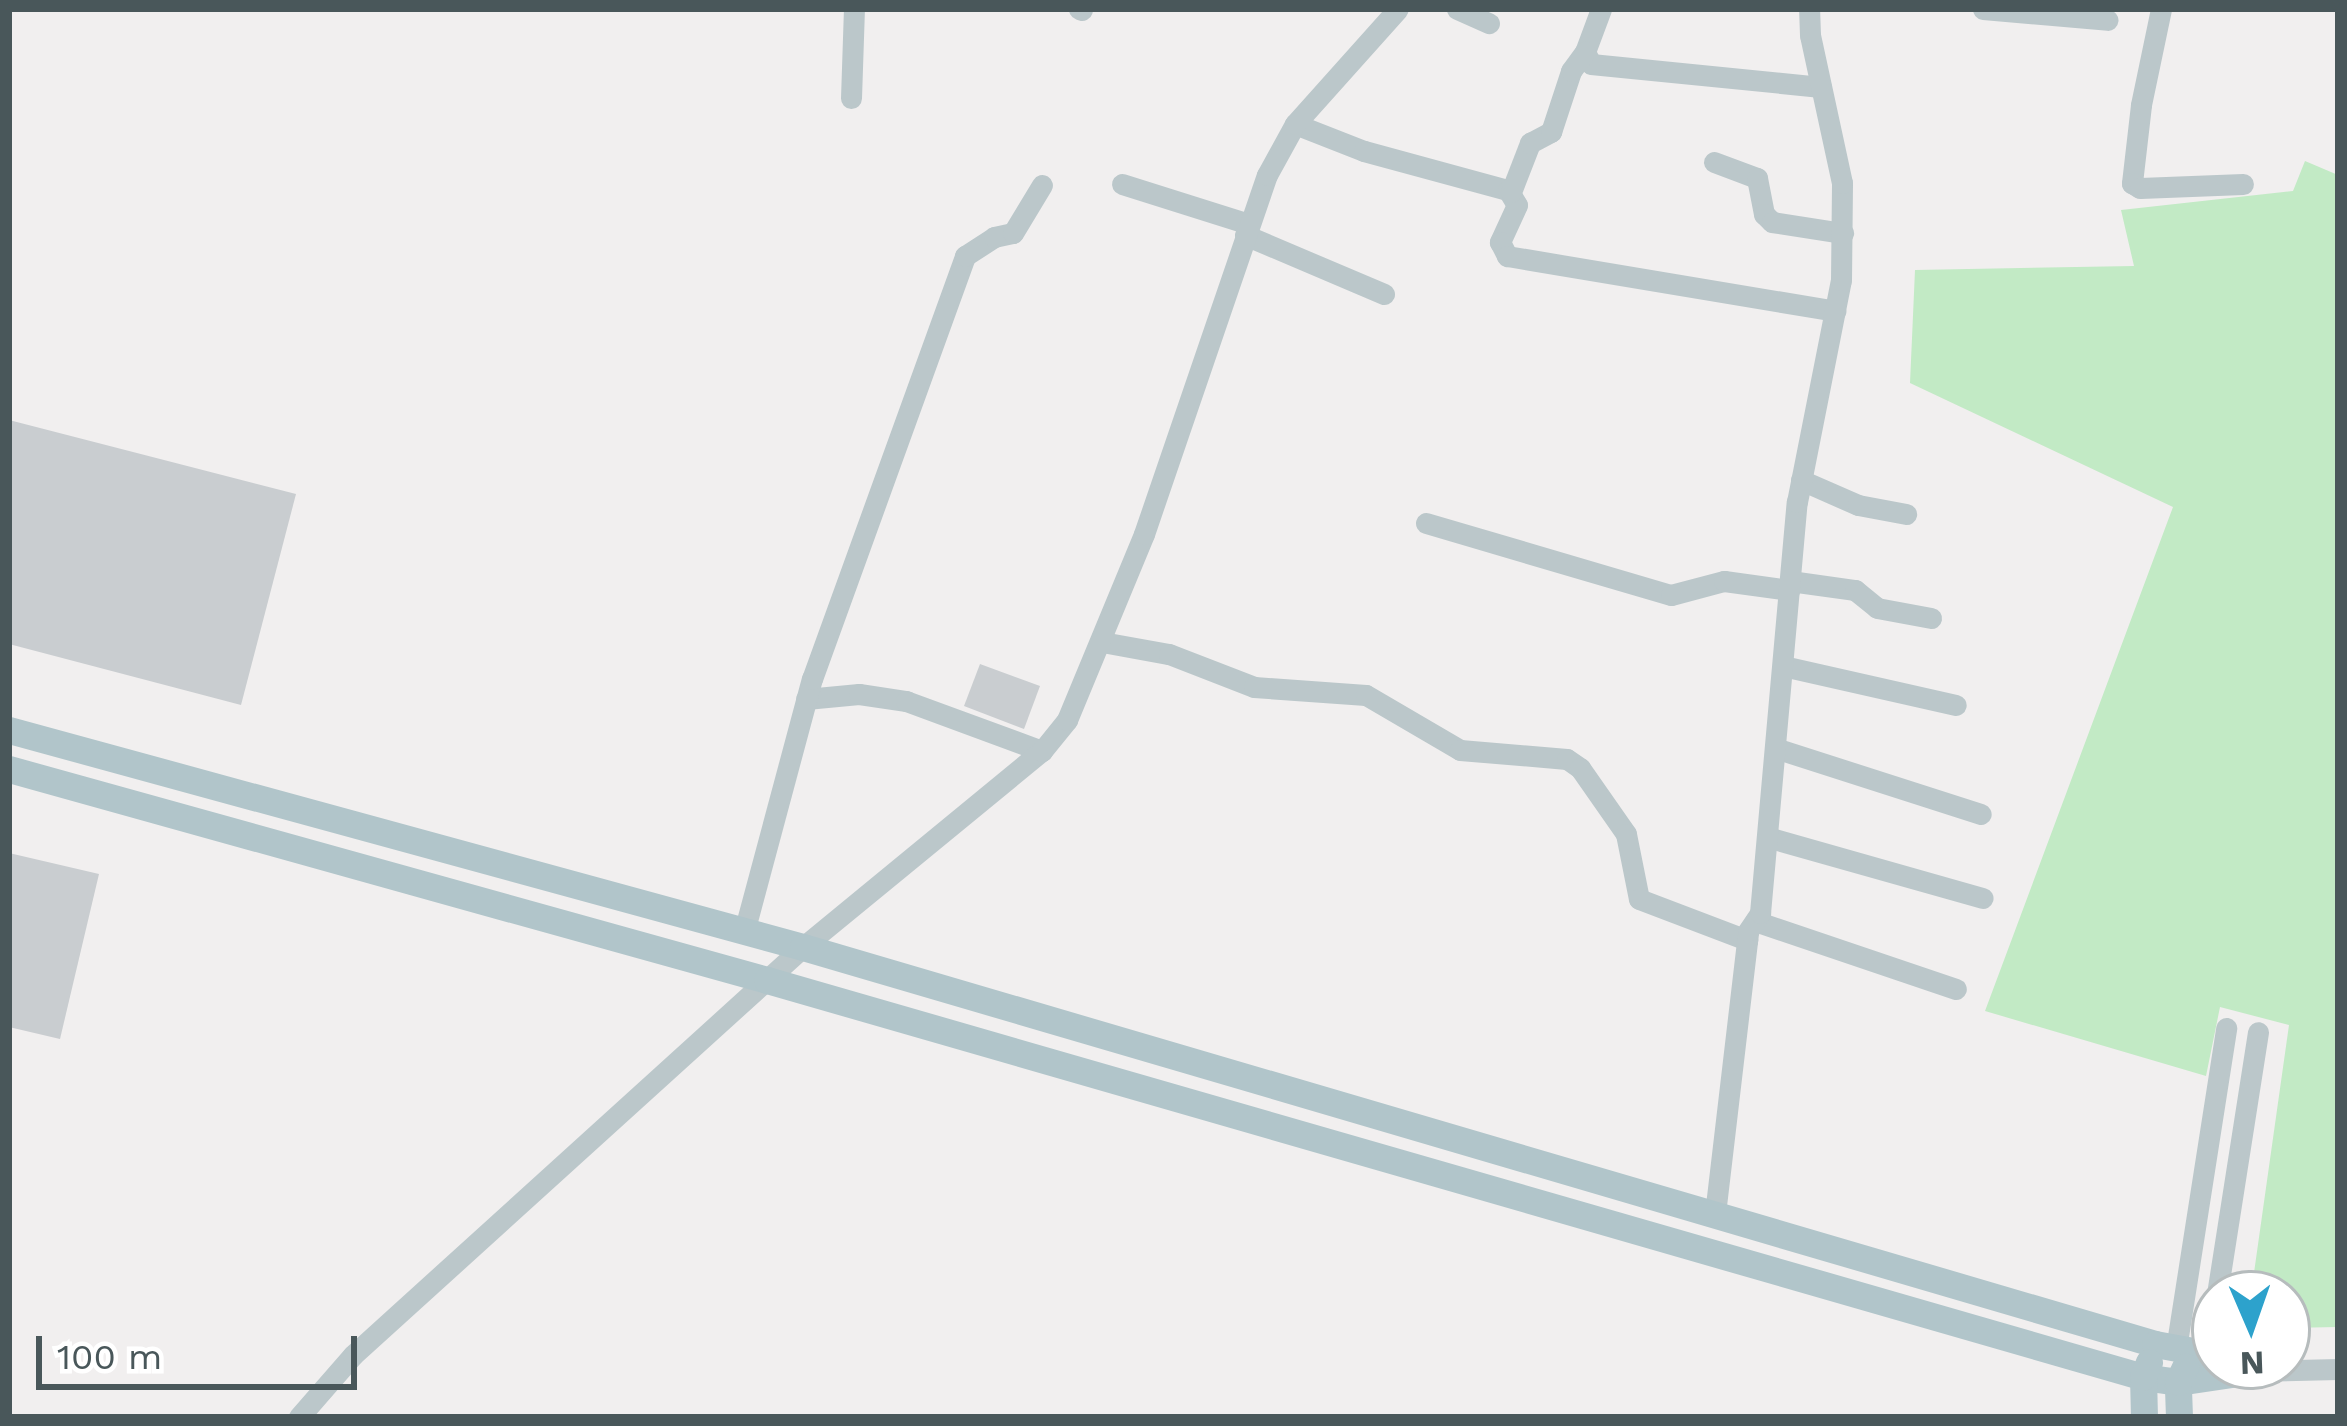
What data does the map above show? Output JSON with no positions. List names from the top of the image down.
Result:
{
  "scale_bar": "100 m",
  "north": "bottom"
}
